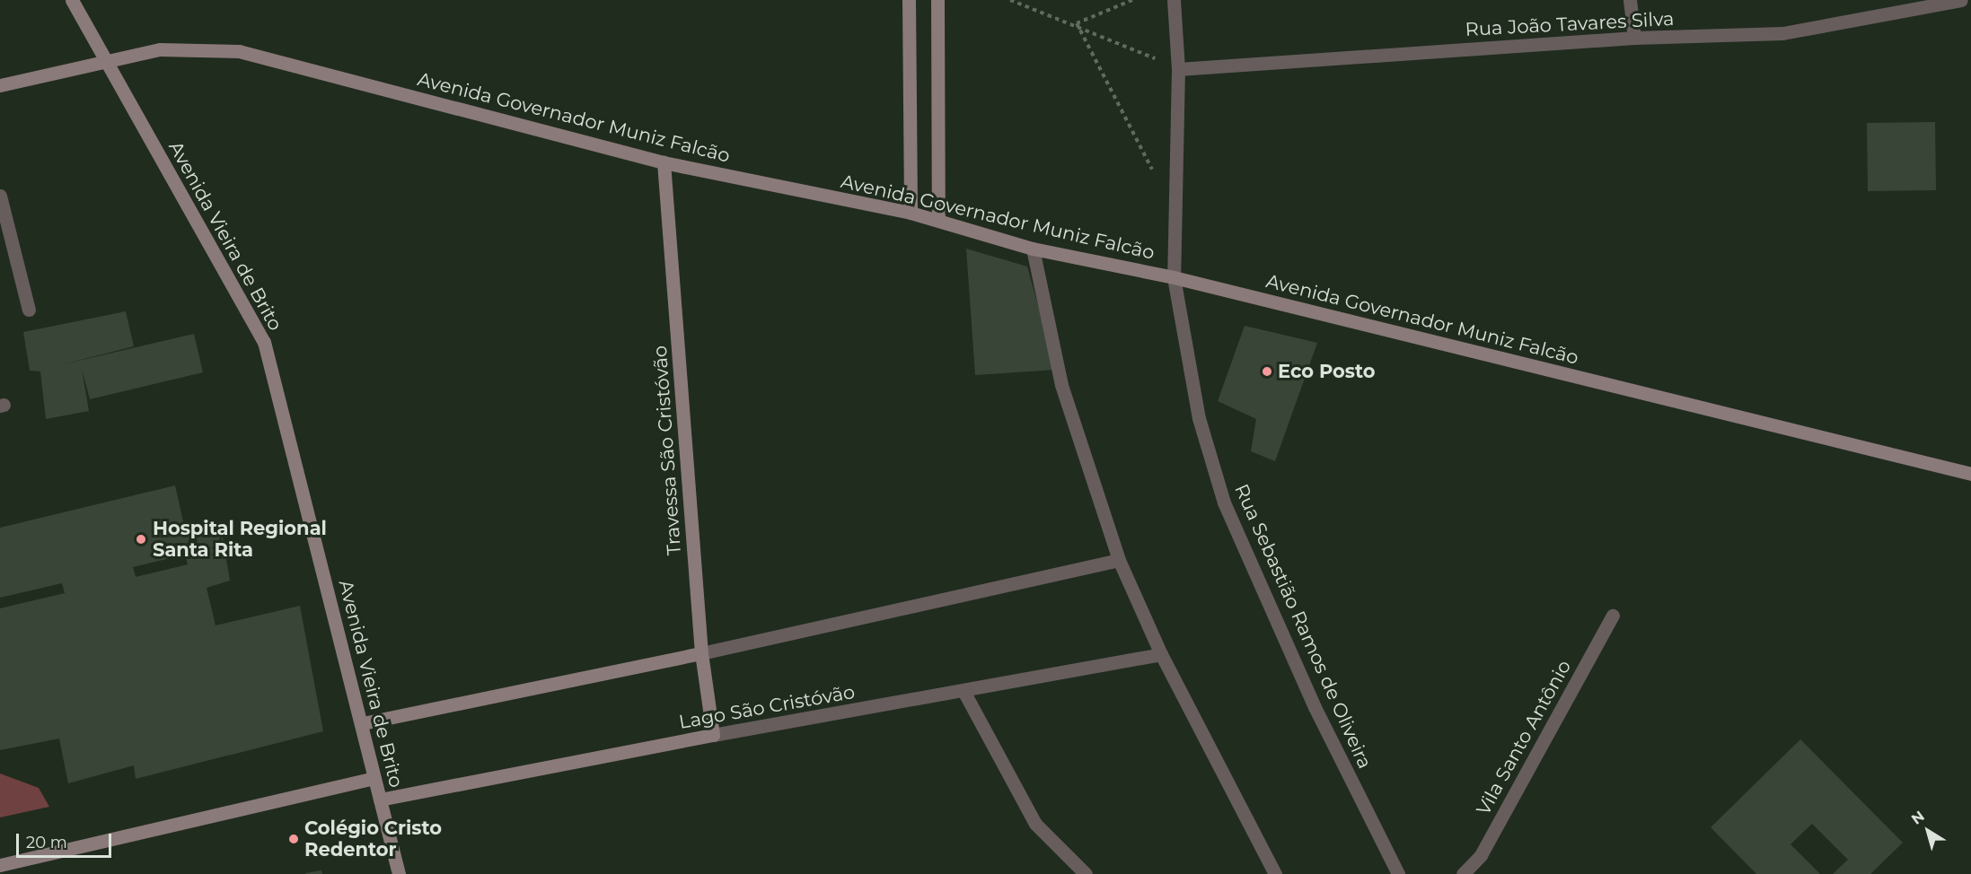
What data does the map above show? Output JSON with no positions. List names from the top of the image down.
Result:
{
  "streets": {
    "main road": [
      "Avenida Governador Muniz Falcão",
      "Avenida Vieira de Brito",
      "Travessa São Cristóvão",
      "Lago São Cristóvão"
    ],
    "street": ["Rua João Tavares Silva", "Rua Sebastião Ramos de Oliveira", "Vila Santo Antônio"]
  },
  "crossings": [
    ["Rua João Tavares Silva", "Rua Sebastião Ramos de Oliveira"],
    ["Avenida Governador Muniz Falcão", "Avenida Vieira de Brito"],
    ["Avenida Governador Muniz Falcão", "Travessa São Cristóvão"],
    ["Avenida Governador Muniz Falcão", "Rua Sebastião Ramos de Oliveira"],
    ["Avenida Vieira de Brito", "Lago São Cristóvão"],
    ["Travessa São Cristóvão", "Lago São Cristóvão"]
  ],
  "places": ["Eco Posto", "Hospital Regional Santa Rita", "Colégio Cristo Redentor"],
  "scale_bar": "20 m",
  "north": "top left"
}
